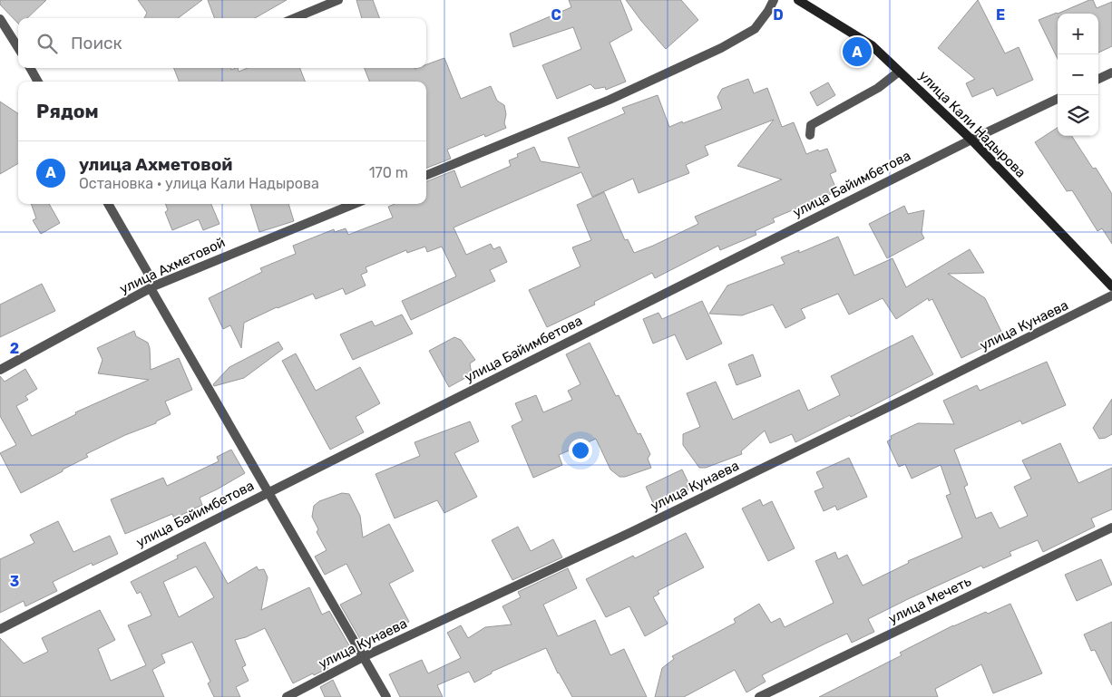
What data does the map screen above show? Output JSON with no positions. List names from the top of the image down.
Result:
{
  "streets": {
    "street": [
      "улица Кали Надырова",
      "улица Байимбетова",
      "улица Ахметовой",
      "улица Кунаева",
      "улица Мечеть"
    ]
  },
  "crossings": [
    ["улица Кали Надырова", "улица Байимбетова"]
  ],
  "page": {
    "map_buttons": ["+", "−"],
    "search": "Поиск",
    "pins": "A",
    "heading": "Рядом",
    "list": [
      {
        "mark": "A",
        "name": "улица Ахметовой",
        "note": "Остановка · улица Кали Надырова",
        "value": "170 m"
      }
    ]
  },
  "grid": {
    "columns": ["C", "D", "E"],
    "rows": ["2", "3"]
  }
}
